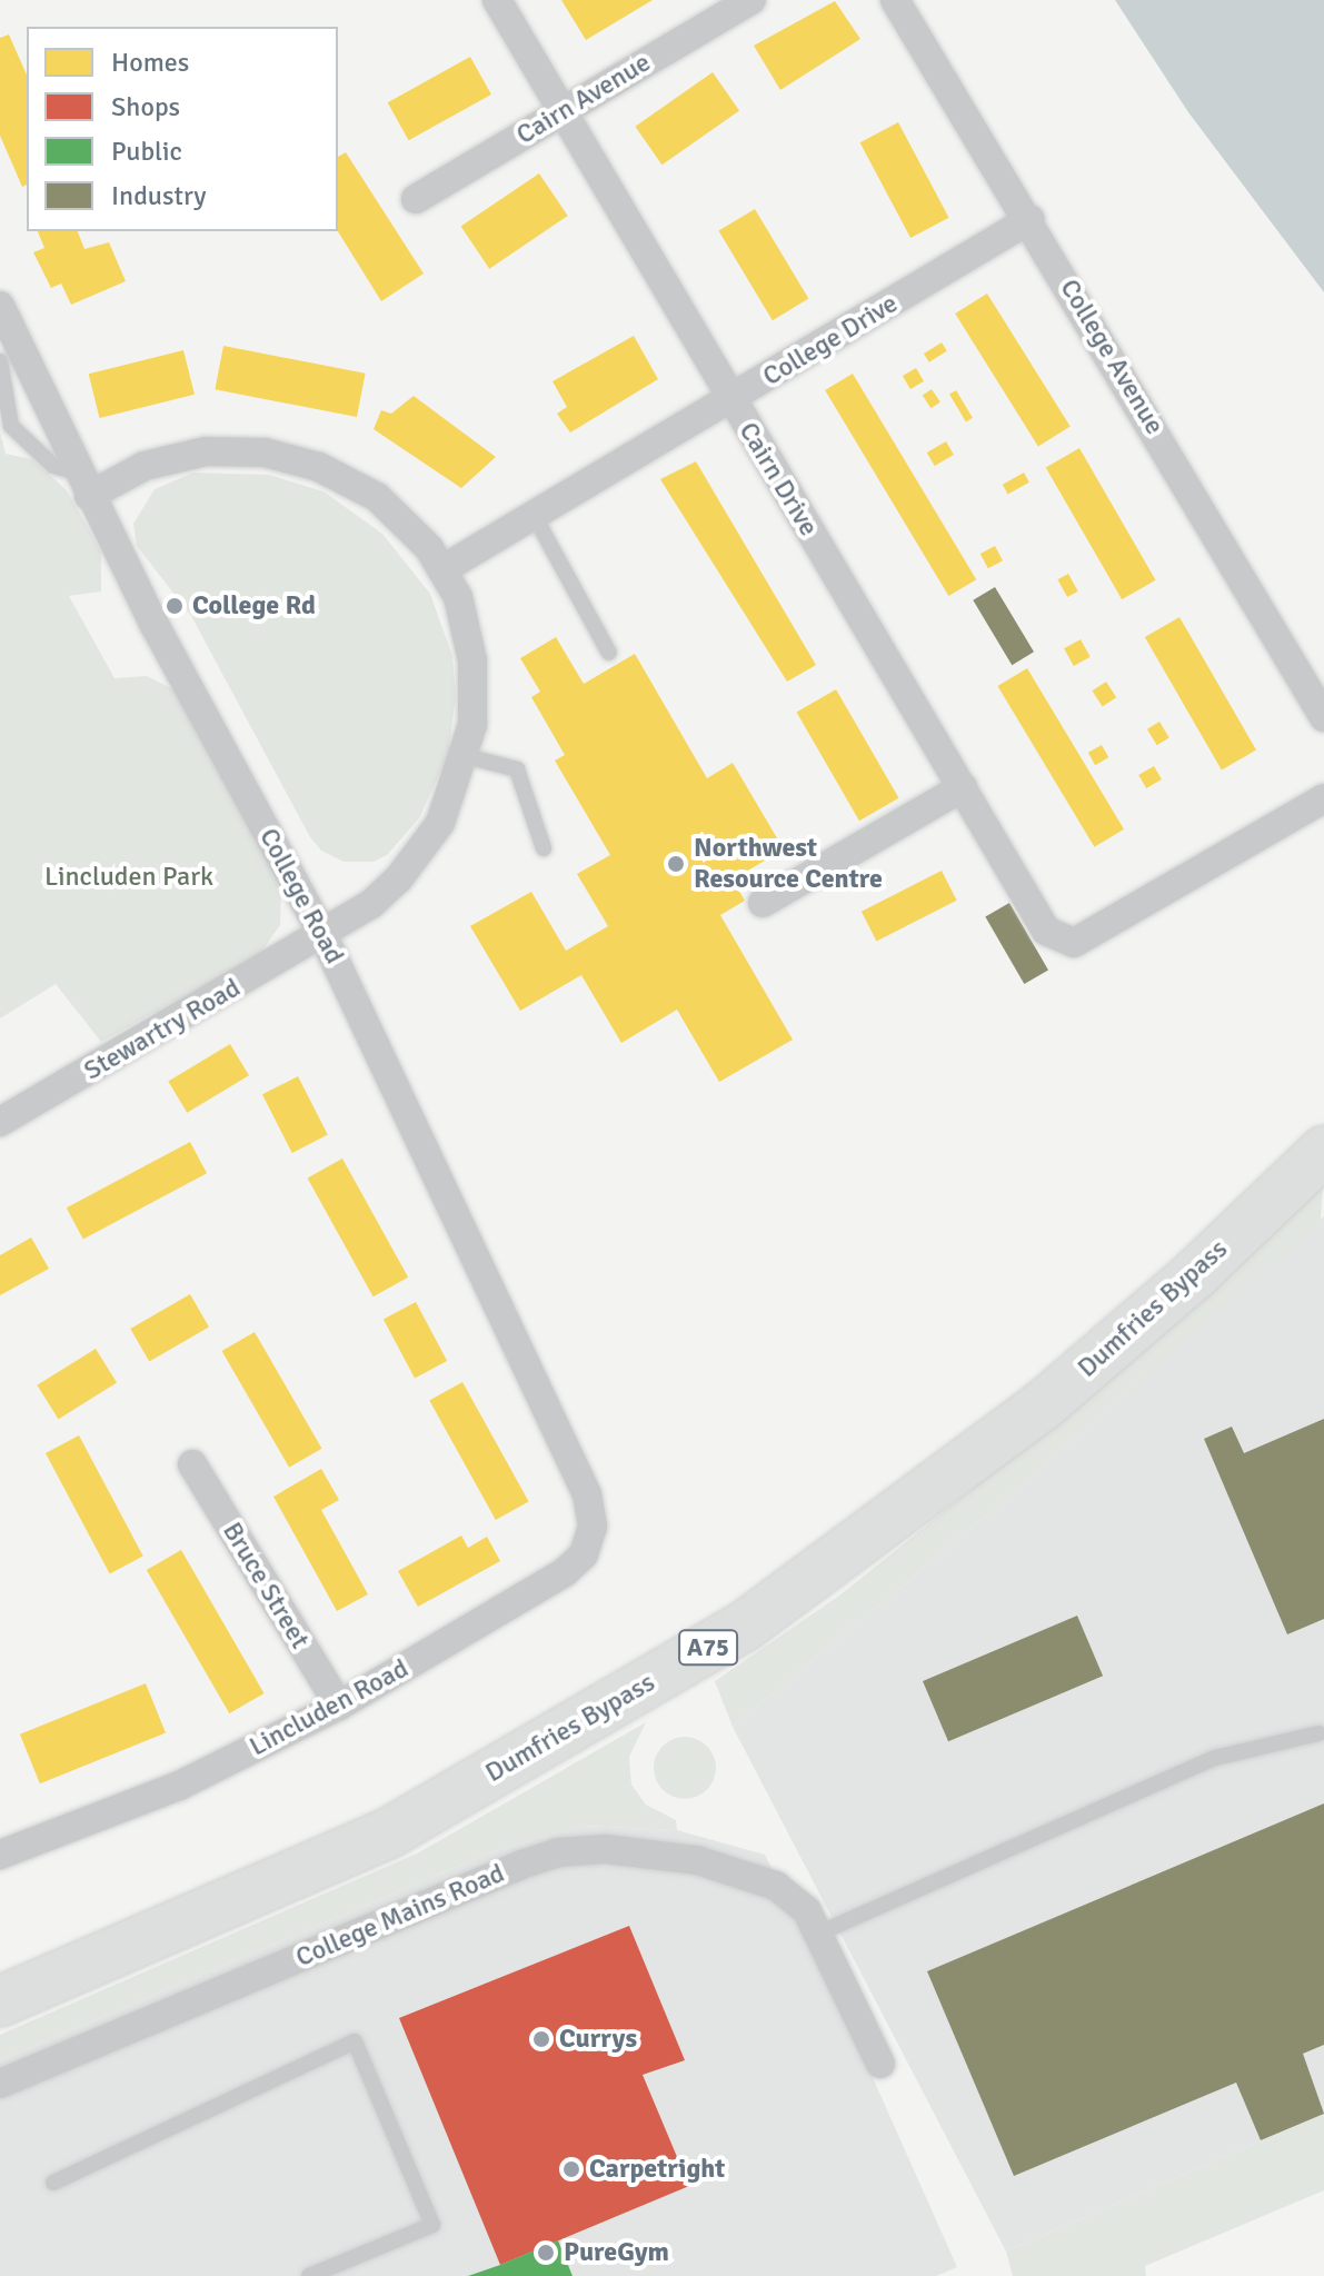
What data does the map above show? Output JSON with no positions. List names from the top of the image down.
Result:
{
  "streets": {
    "highway": ["Dumfries Bypass", "A75"],
    "street": [
      "Cairn Avenue",
      "College Drive",
      "College Avenue",
      "Cairn Drive",
      "College Road",
      "Stewartry Road",
      "Bruce Street",
      "Lincluden Road",
      "College Mains Road"
    ]
  },
  "crossings": [
    ["Cairn Avenue", "Cairn Drive"],
    ["College Drive", "College Avenue"],
    ["College Drive", "Cairn Drive"],
    ["College Road", "Stewartry Road"],
    ["College Road", "Lincluden Road"],
    ["Bruce Street", "Lincluden Road"]
  ],
  "parks": ["Lincluden Park"],
  "places": [
    "College Rd",
    "Northwest Resource Centre",
    "Currys",
    "Carpetright",
    "PureGym"
  ],
  "legend": [
    "Homes",
    "Shops",
    "Public",
    "Industry"
  ]
}
